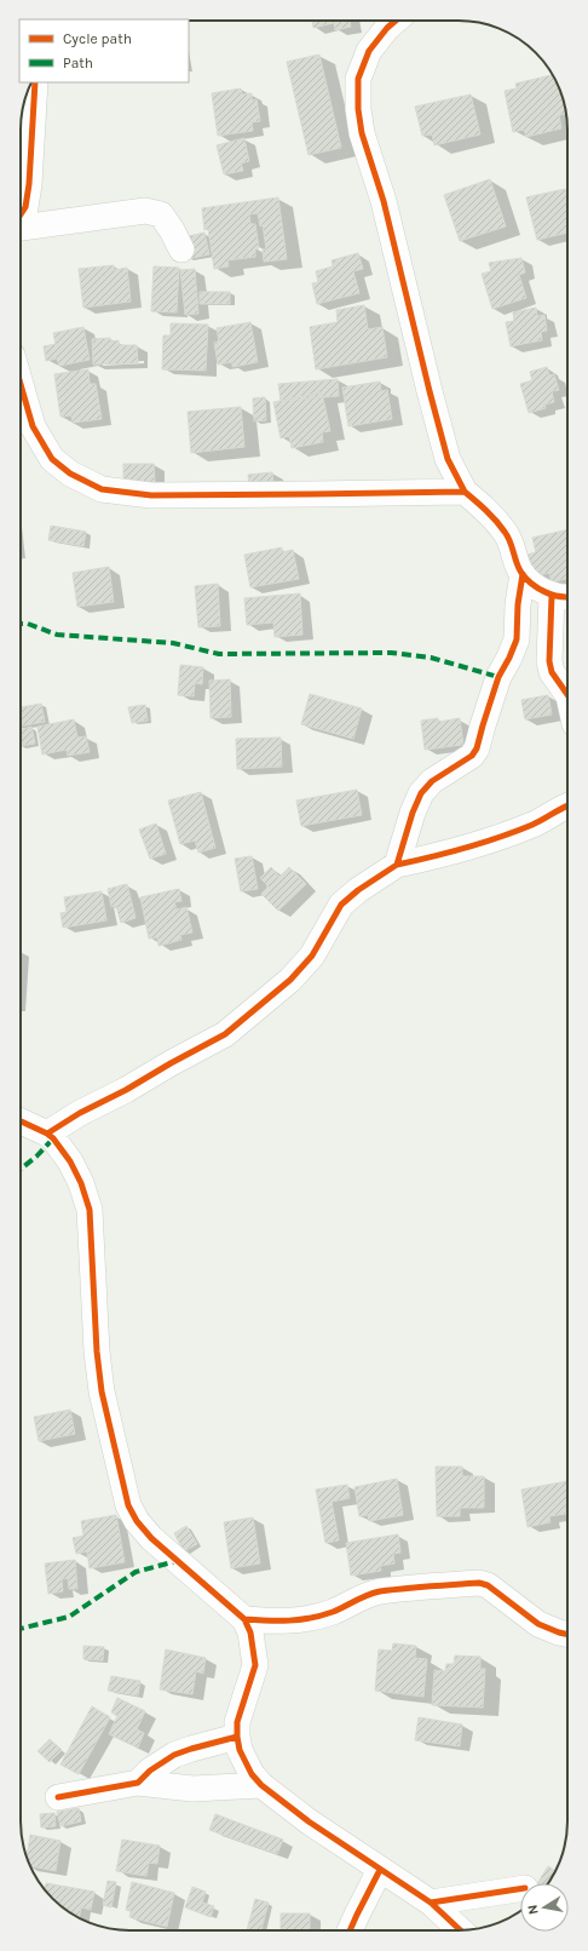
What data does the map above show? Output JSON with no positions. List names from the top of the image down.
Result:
{
  "legend": ["Cycle path", "Path"],
  "north": "left"
}
